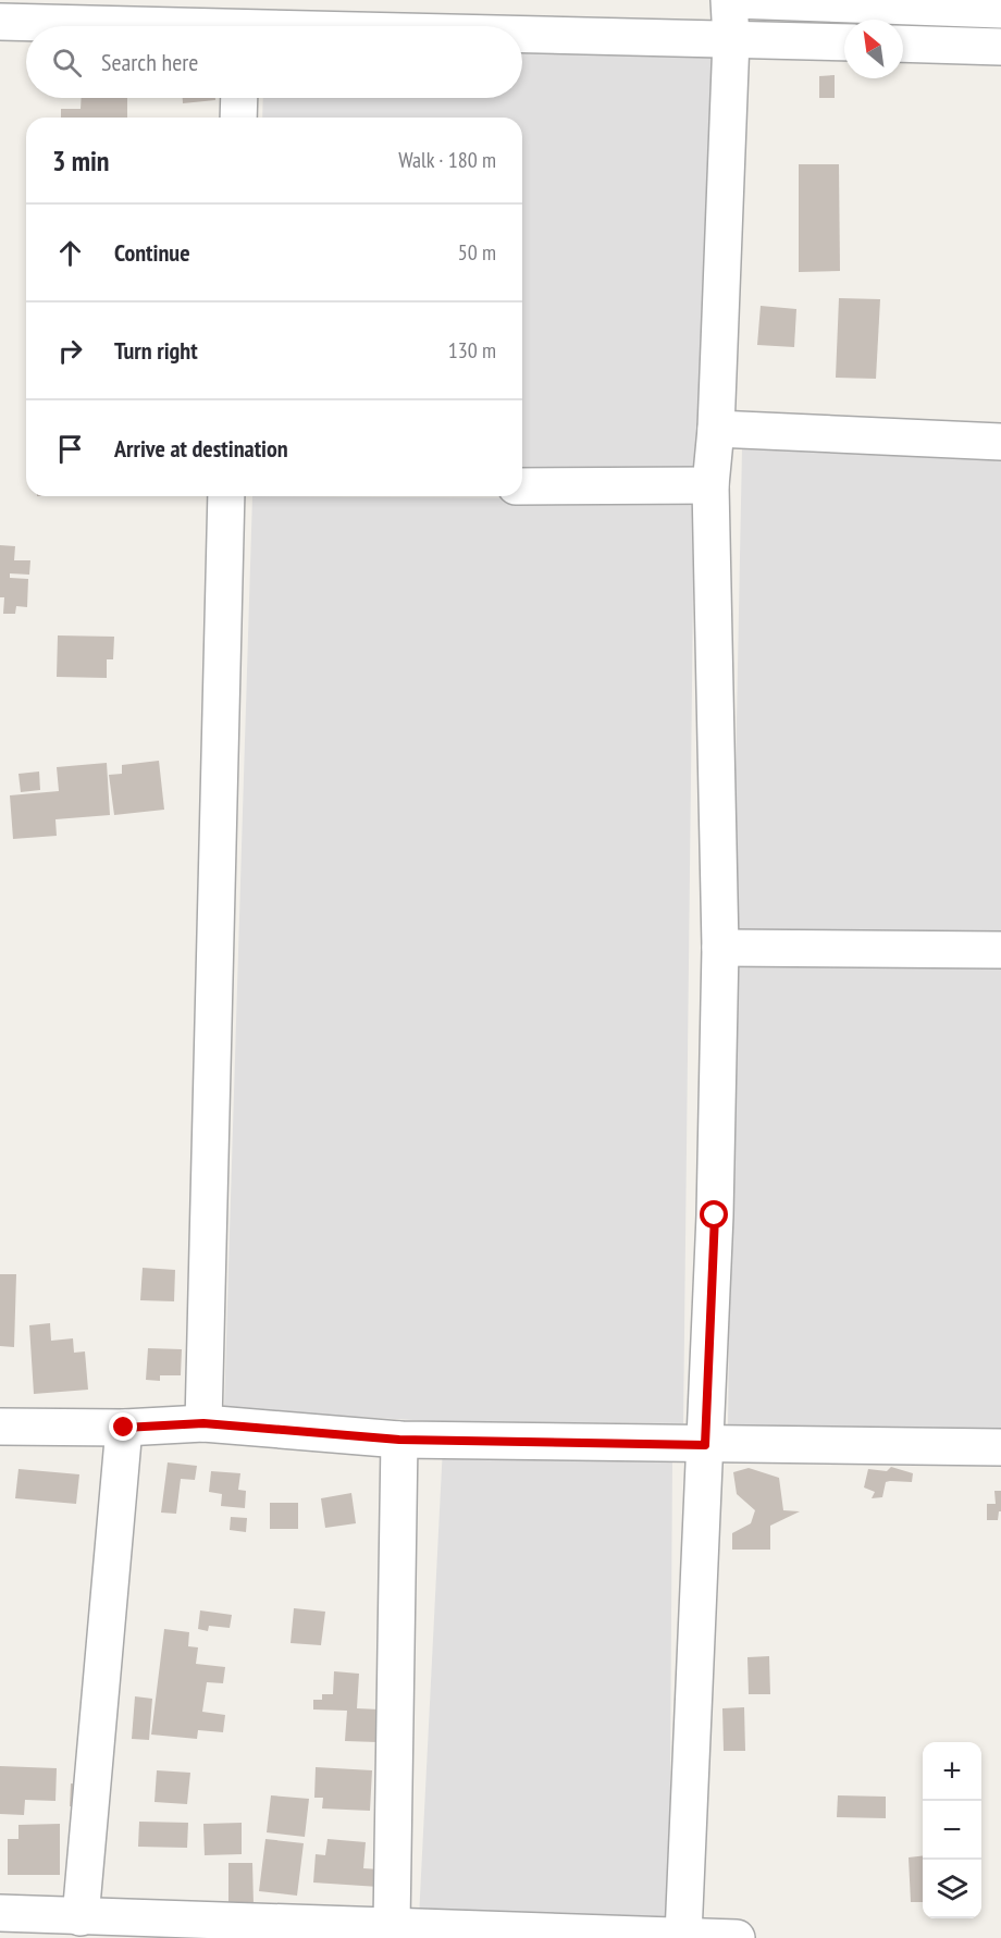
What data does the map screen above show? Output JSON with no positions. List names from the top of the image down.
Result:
{
  "north": "top left",
  "page": {
    "search": "Search here",
    "heading": ["3 min", "Walk · 180 m"],
    "list": [
      ["Continue", "50 m"],
      ["Turn right", "130 m"],
      "Arrive at destination"
    ],
    "map_buttons": ["+", "−"]
  }
}
